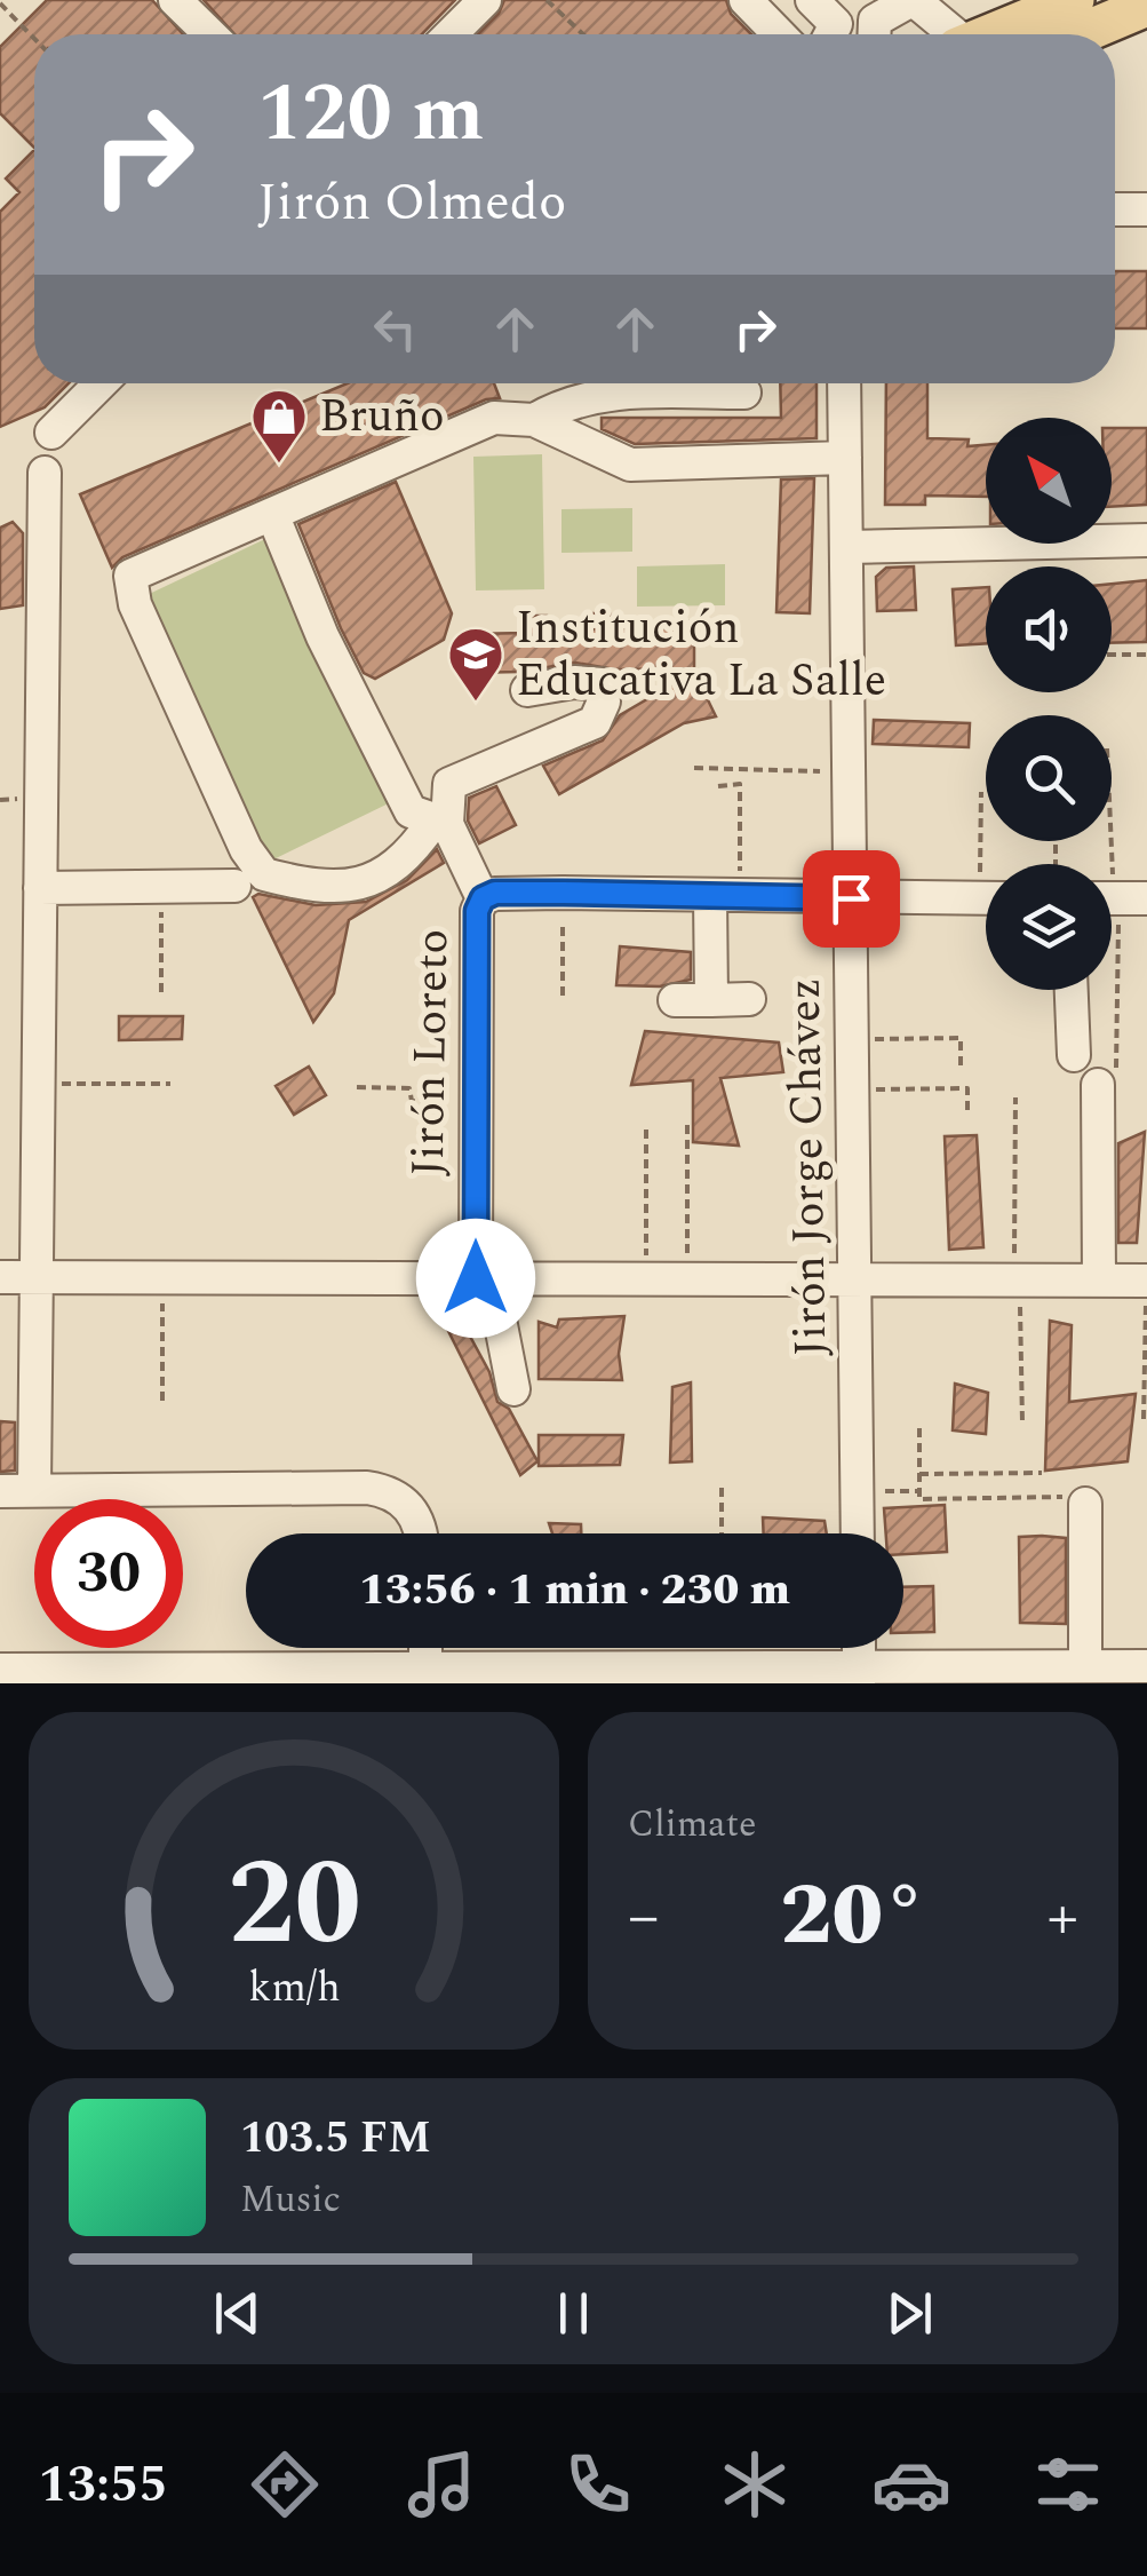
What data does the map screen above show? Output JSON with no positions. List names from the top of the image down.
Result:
{
  "streets": {
    "street": ["Jirón Loreto", "Jirón Jorge Chávez"]
  },
  "places": {
    "shop": ["Bruño"],
    "school or university": ["Institución Educativa La Salle"]
  },
  "north": "top left",
  "page": {
    "turn": ["120 m", "Jirón Olmedo"],
    "limit": "30",
    "trip": "13:56 · 1 min · 230 m",
    "tile": "Climate",
    "heat": ["−", "20°", "+"],
    "song": ["103.5 FM", "Music"],
    "tabs": "13:55",
    "gauge": ["20", "km/h"]
  }
}
